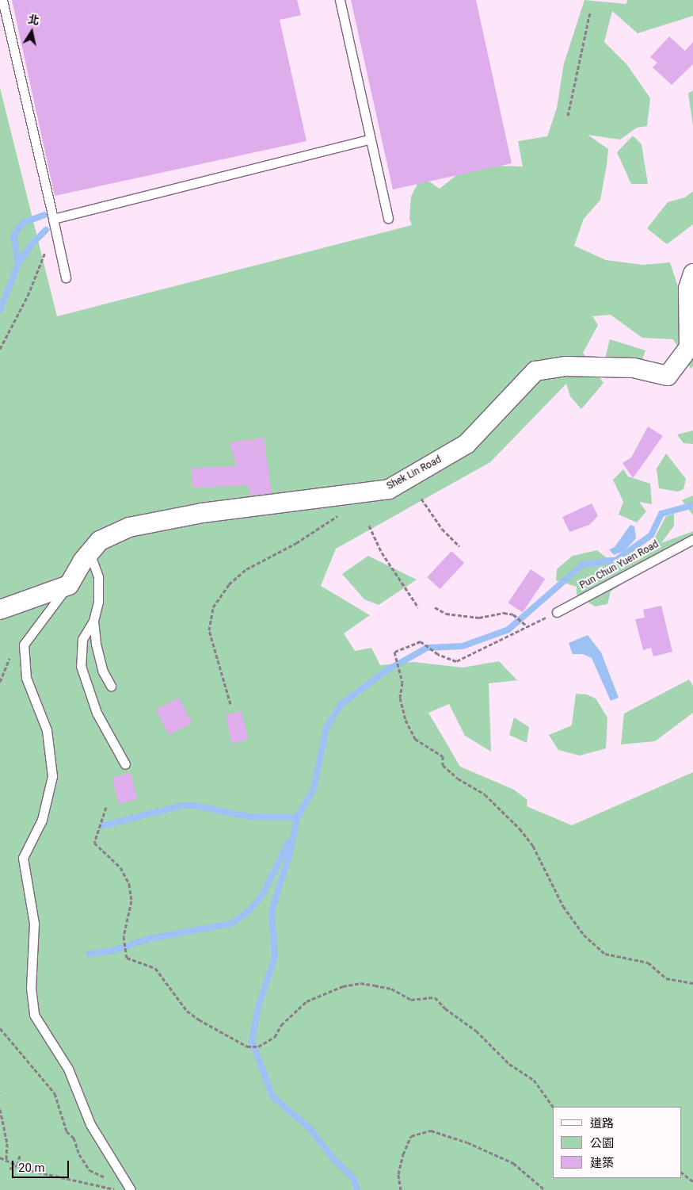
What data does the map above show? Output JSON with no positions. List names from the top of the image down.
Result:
{
  "streets": {
    "street": ["Shek Lin Road"],
    "lane": ["Pun Chun Yuen Road"]
  },
  "legend": ["道路", "公園", "建築"],
  "scale_bar": "20 m",
  "north": "top"
}
